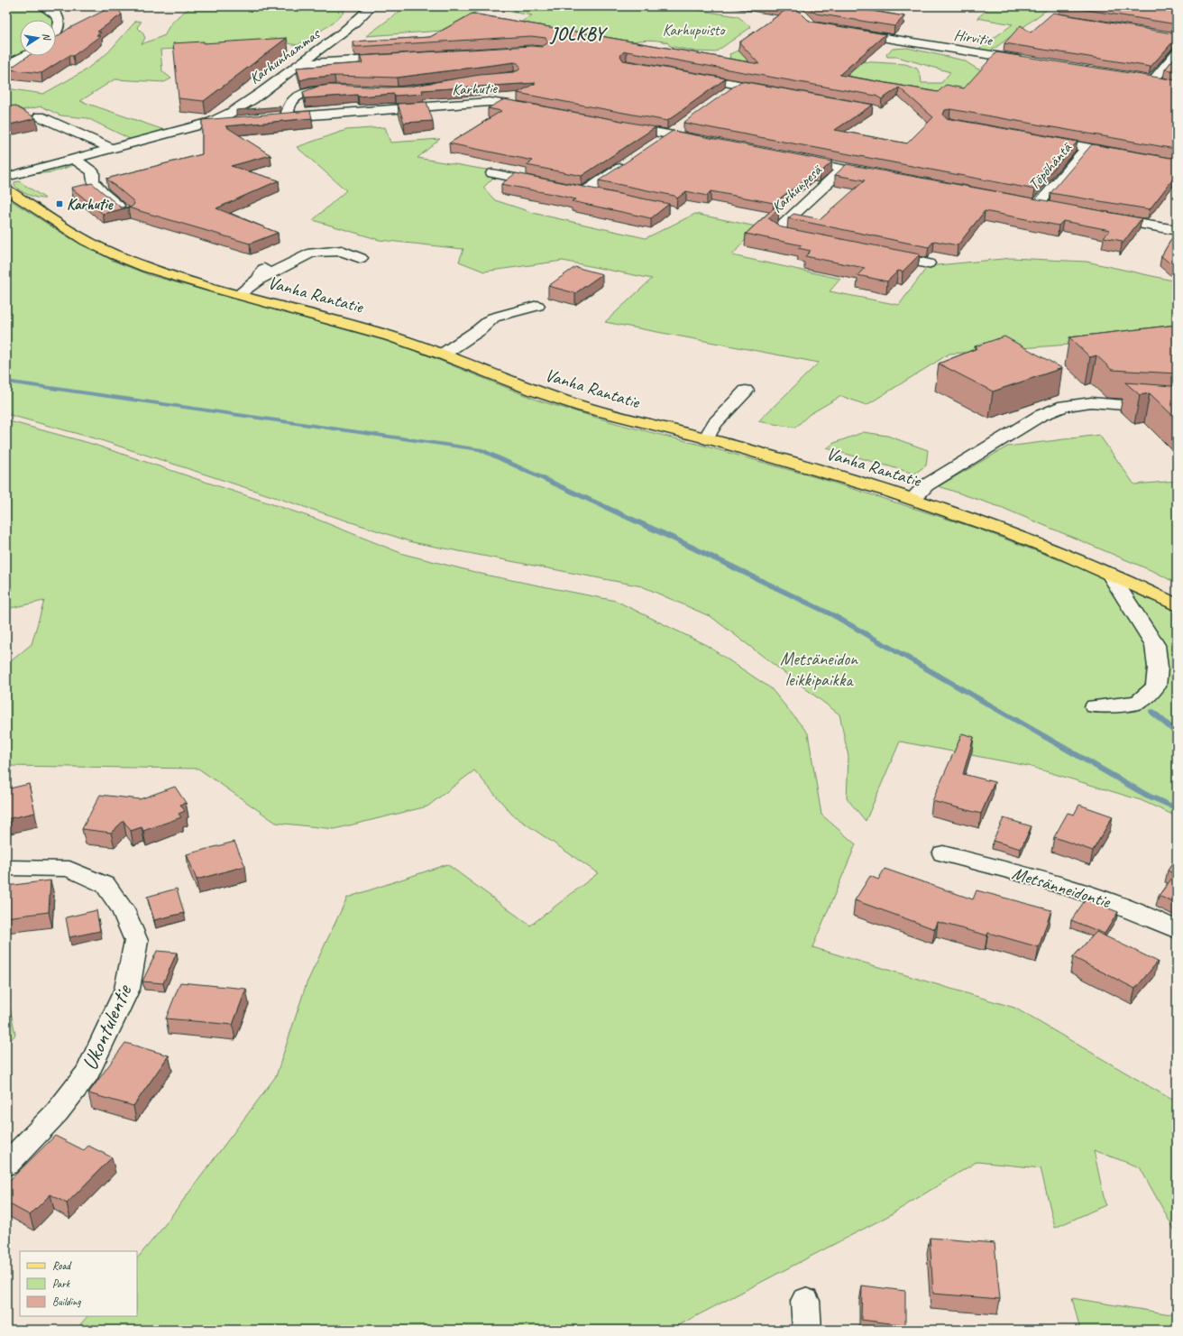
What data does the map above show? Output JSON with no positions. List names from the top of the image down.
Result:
{
  "streets": {
    "main road": ["Vanha Rantatie"],
    "street": [
      "Hirvitie",
      "Karhunhammas",
      "Karhutie",
      "Töpöhäntä",
      "Karhunpesä",
      "Metsänneidontie",
      "Ukontulentie"
    ]
  },
  "districts": ["JOLKBY"],
  "parks": ["Karhupuisto", "Metsäneidon leikkipaikka"],
  "places": {
    "transit": ["Karhutie"]
  },
  "legend": ["Road", "Park", "Building"],
  "north": "right"
}
